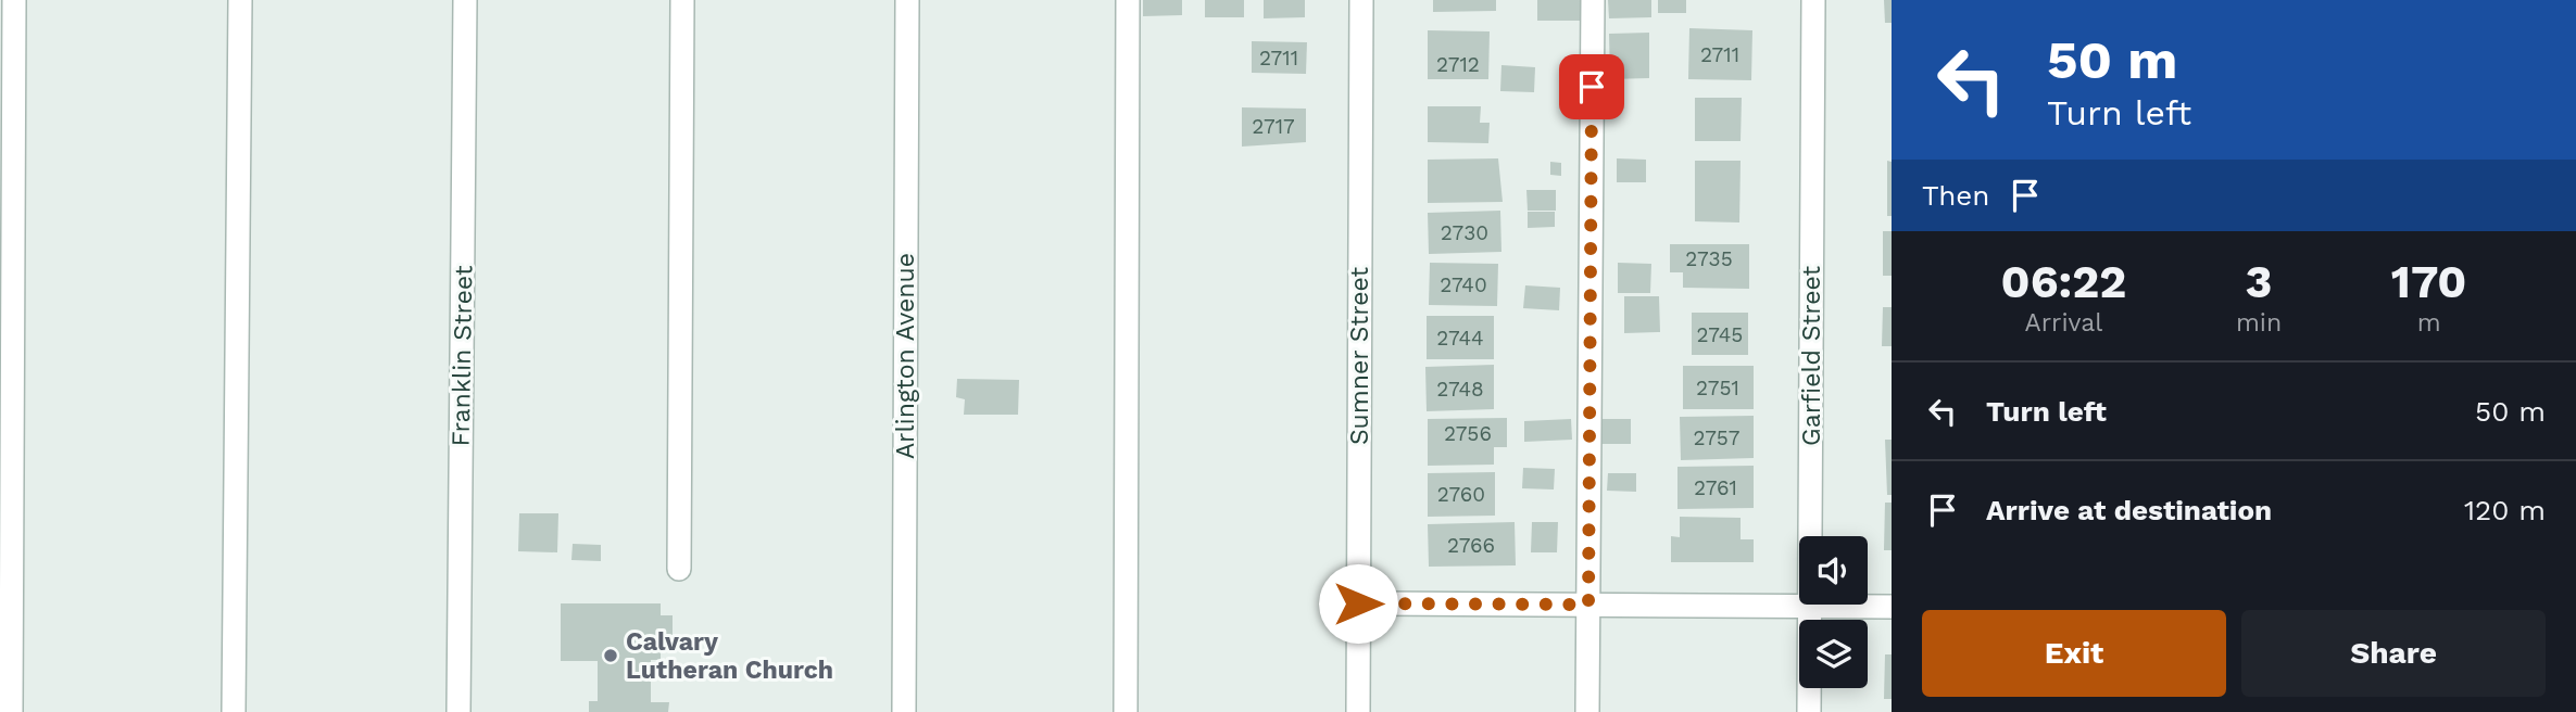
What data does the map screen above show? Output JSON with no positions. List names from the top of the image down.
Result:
{
  "streets": {
    "street": [
      "Franklin Street",
      "Arlington Avenue",
      "Sumner Street",
      "Garfield Street"
    ]
  },
  "places": ["Calvary Lutheran Church"],
  "house_numbers": [
    "2711",
    "2711",
    "2712",
    "2717",
    "2730",
    "2735",
    "2740",
    "2745",
    "2744",
    "2751",
    "2748",
    "2756",
    "2757",
    "2761",
    "2760",
    "2766"
  ],
  "page": {
    "turn": ["50 m", "Turn left"],
    "then": "Then",
    "eta": [
      "06:22",
      "Arrival",
      "3",
      "min",
      "170",
      "m"
    ],
    "list": [
      {
        "name": "Turn left",
        "value": "50 m"
      },
      {
        "name": "Arrive at destination",
        "value": "120 m"
      }
    ],
    "buttons": ["Exit", "Share"]
  }
}
